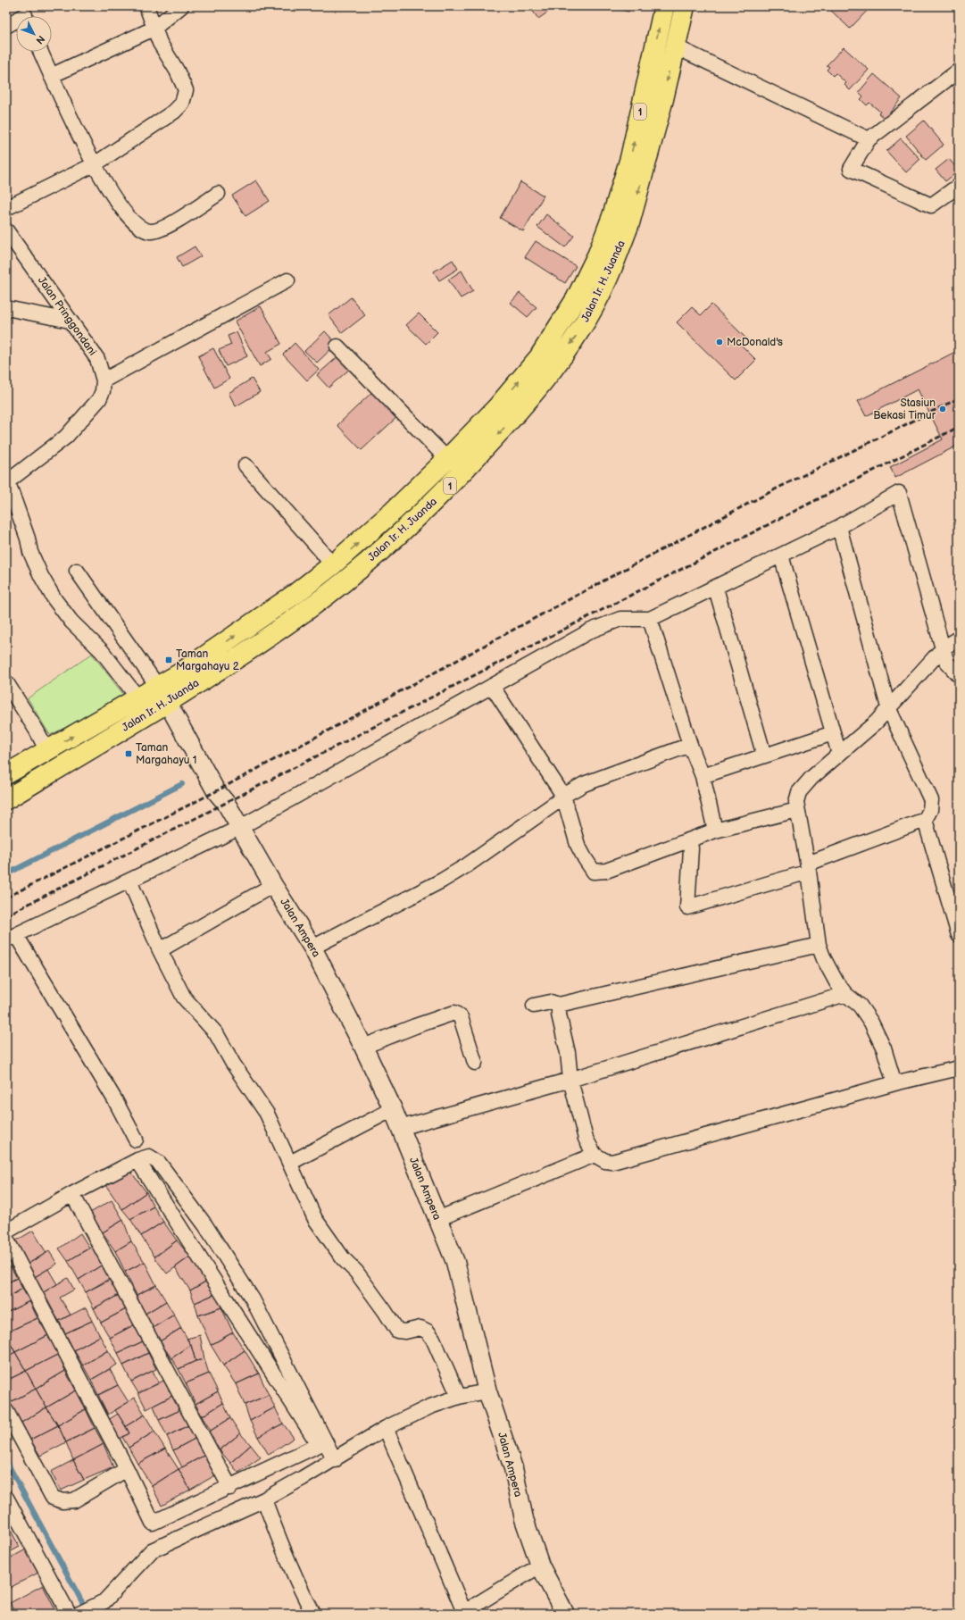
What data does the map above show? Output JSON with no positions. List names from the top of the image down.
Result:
{
  "streets": {
    "highway": ["1", "Jalan Ir. H. Juanda"],
    "street": ["Jalan Pringgondani", "Jalan Ampera"]
  },
  "crossings": [
    ["Jalan Ir. H. Juanda", "Jalan Ampera"]
  ],
  "places": {
    "other": ["McDonald's", "Stasiun Bekasi Timur"],
    "transit": ["Taman Margahayu 2", "Taman Margahayu 1"]
  },
  "north": "bottom right"
}
